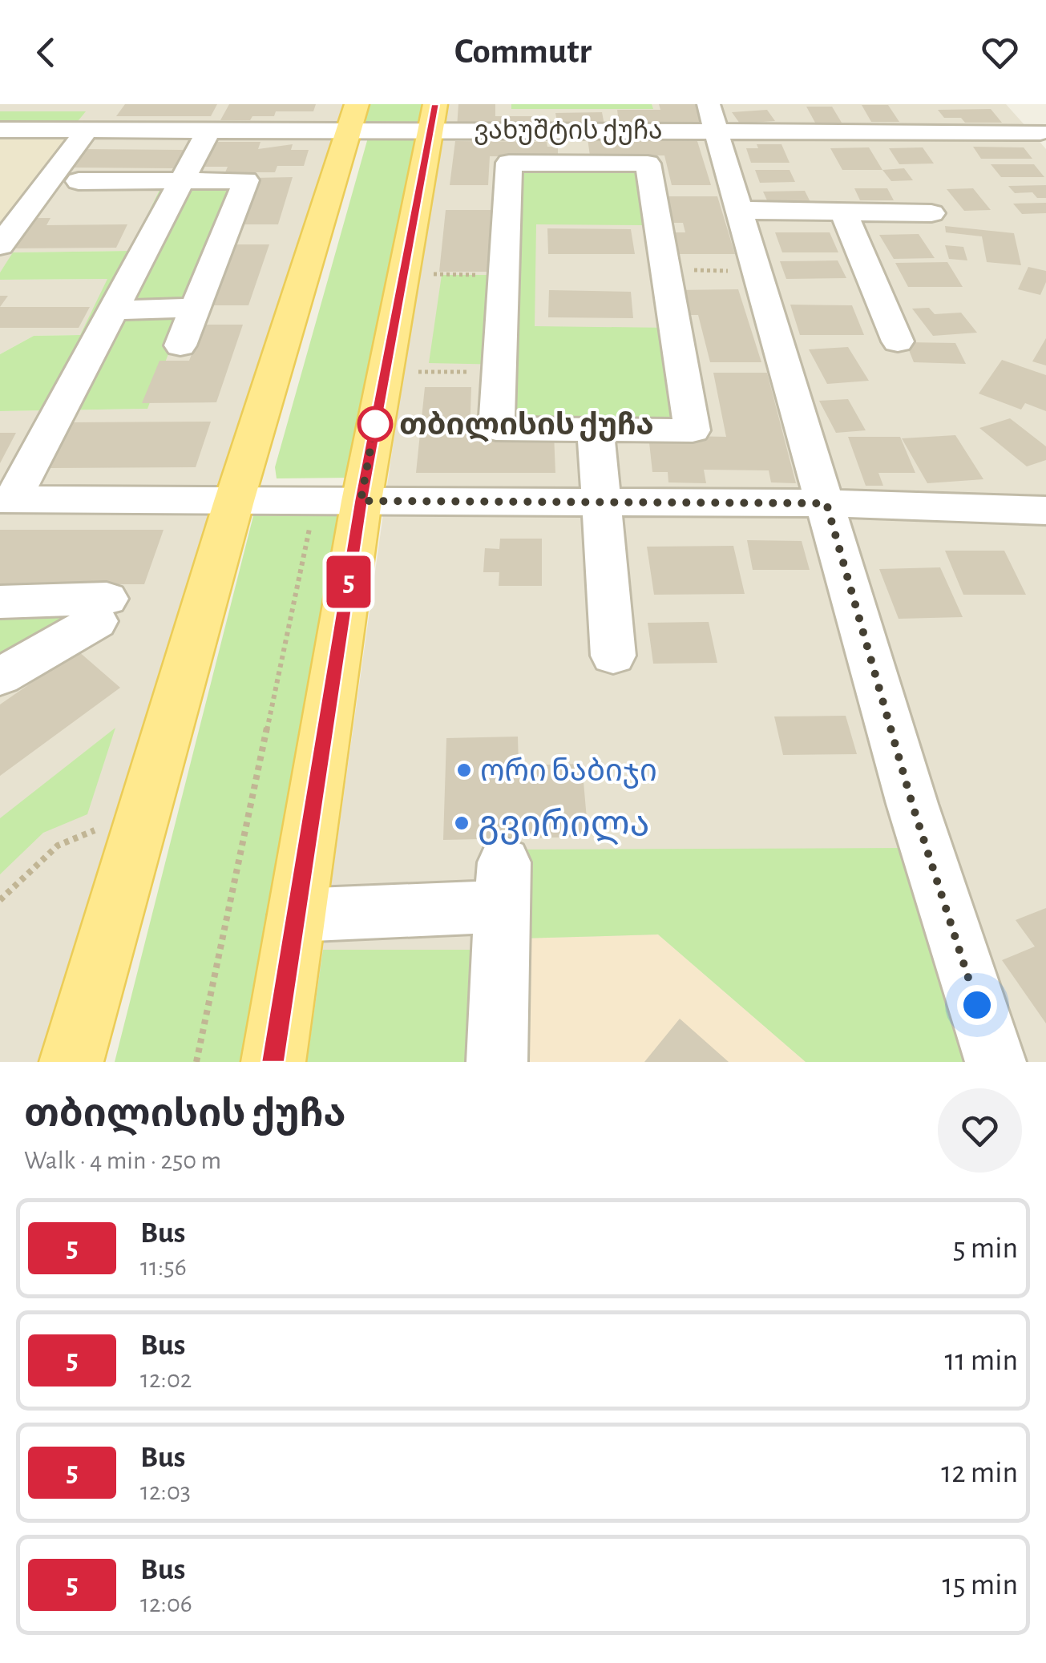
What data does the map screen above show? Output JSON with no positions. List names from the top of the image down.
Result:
{
  "streets": {
    "street": ["ვახუშტის ქუჩა"]
  },
  "places": ["თბილისის ქუჩა", "ორი ნაბიჯი", "გვირილა"],
  "lines": ["bus line 5"],
  "page": {
    "header": "Commutr",
    "on_map": "5",
    "heading": ["თბილისის ქუჩა", "Walk · 4 min · 250 m"],
    "list": [
      {
        "mark": "5",
        "name": "Bus",
        "note": "11:56",
        "value": "5 min"
      },
      {
        "mark": "5",
        "name": "Bus",
        "note": "12:02",
        "value": "11 min"
      },
      {
        "mark": "5",
        "name": "Bus",
        "note": "12:03",
        "value": "12 min"
      },
      {
        "mark": "5",
        "name": "Bus",
        "note": "12:06",
        "value": "15 min"
      }
    ]
  }
}
